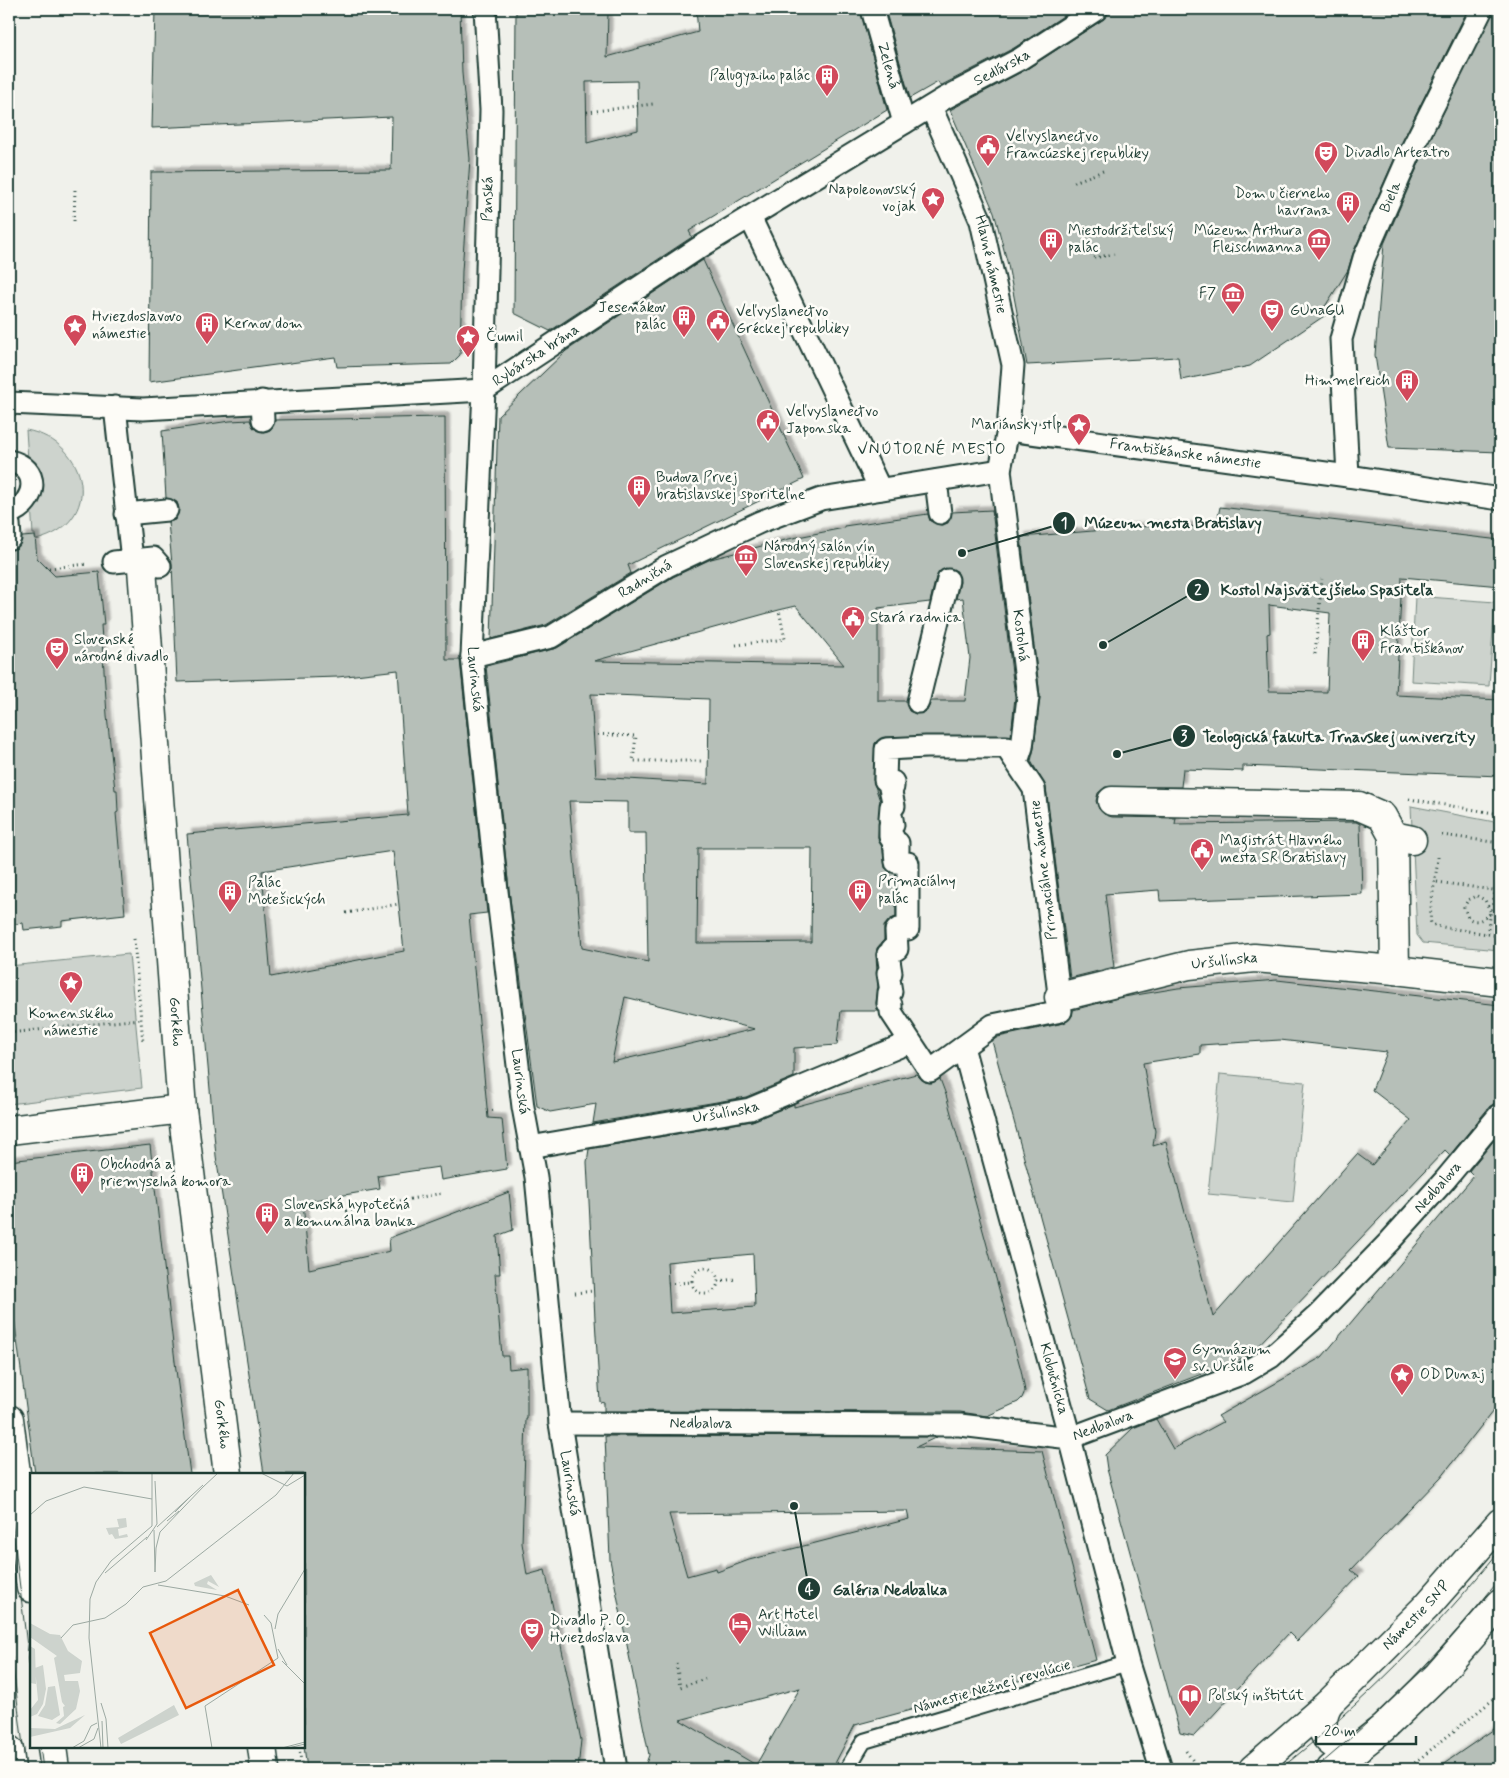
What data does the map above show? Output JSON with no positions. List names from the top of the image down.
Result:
{
  "streets": {
    "street": [
      "Zelená",
      "Sedlárska",
      "Biela",
      "Panská",
      "Hlavné námestie",
      "Rybárska brána",
      "Františkánske námestie",
      "Radničná",
      "Kostolná",
      "Laurinská",
      "Primaciálne námestie",
      "Uršulínska",
      "Gorkého",
      "Nedbalova",
      "Klobučnícka",
      "Námestie SNP"
    ],
    "lane": ["Námestie Nežnej revolúcie"]
  },
  "crossings": [
    ["Zelená", "Sedlárska"],
    ["Sedlárska", "Hlavné námestie"],
    ["Biela", "Františkánske námestie"],
    ["Panská", "Rybárska brána"],
    ["Panská", "Laurinská"],
    ["Hlavné námestie", "Františkánske námestie"],
    ["Hlavné námestie", "Kostolná"],
    ["Rybárska brána", "Laurinská"],
    ["Radničná", "Laurinská"],
    ["Kostolná", "Primaciálne námestie"],
    ["Laurinská", "Uršulínska"],
    ["Laurinská", "Nedbalova"],
    ["Primaciálne námestie", "Uršulínska"],
    ["Primaciálne námestie", "Klobučnícka"],
    ["Nedbalova", "Klobučnícka"],
    ["Klobučnícka", "Námestie Nežnej revolúcie"]
  ],
  "districts": ["VNÚTORNÉ MESTO"],
  "places": {
    "building": [
      "Palugyaiho palác",
      "Dom u čierneho havrana",
      "Miestodržiteľský palác",
      "Jesenákov palác",
      "Kernov dom",
      "Himmelreich",
      "Budova Prvej bratislavskej sporiteľne",
      "Kláštor Františkánov",
      "Primaciálny palác",
      "Palác Motešických",
      "Obchodná a priemyselná komora",
      "Slovenská hypotečná a komunálna banka"
    ],
    "public building": [
      "Veľvyslanectvo Francúzskej republiky",
      "Veľvyslanectvo Gréckej republiky",
      "Veľvyslanectvo Japonska",
      "Stará radnica",
      "Magistrát Hlavného mesta SR Bratislavy"
    ],
    "theatre": [
      "Divadlo Arteatro",
      "GUnaGU",
      "Slovenské národné divadlo",
      "Divadlo P. O. Hviezdoslava"
    ],
    "place": [
      "Napoleonovský vojak",
      "Hviezdoslavovo námestie",
      "Čumil",
      "Mariánsky stĺp",
      "Komenského námestie",
      "OD Dunaj"
    ],
    "museum": ["Múzeum Arthura Fleischmanna", "F7", "Národný salón vín Slovenskej republiky"],
    "other": [
      "Múzeum mesta Bratislavy",
      "Kostol Najsvätejšieho Spasiteľa",
      "Teologická fakulta Trnavskej univerzity",
      "Galéria Nedbalka"
    ],
    "school or university": ["Gymnázium sv. Uršule"],
    "hotel": ["Art Hotel William"],
    "library": ["Poľský inštitút"]
  },
  "scale_bar": "20 m"
}
